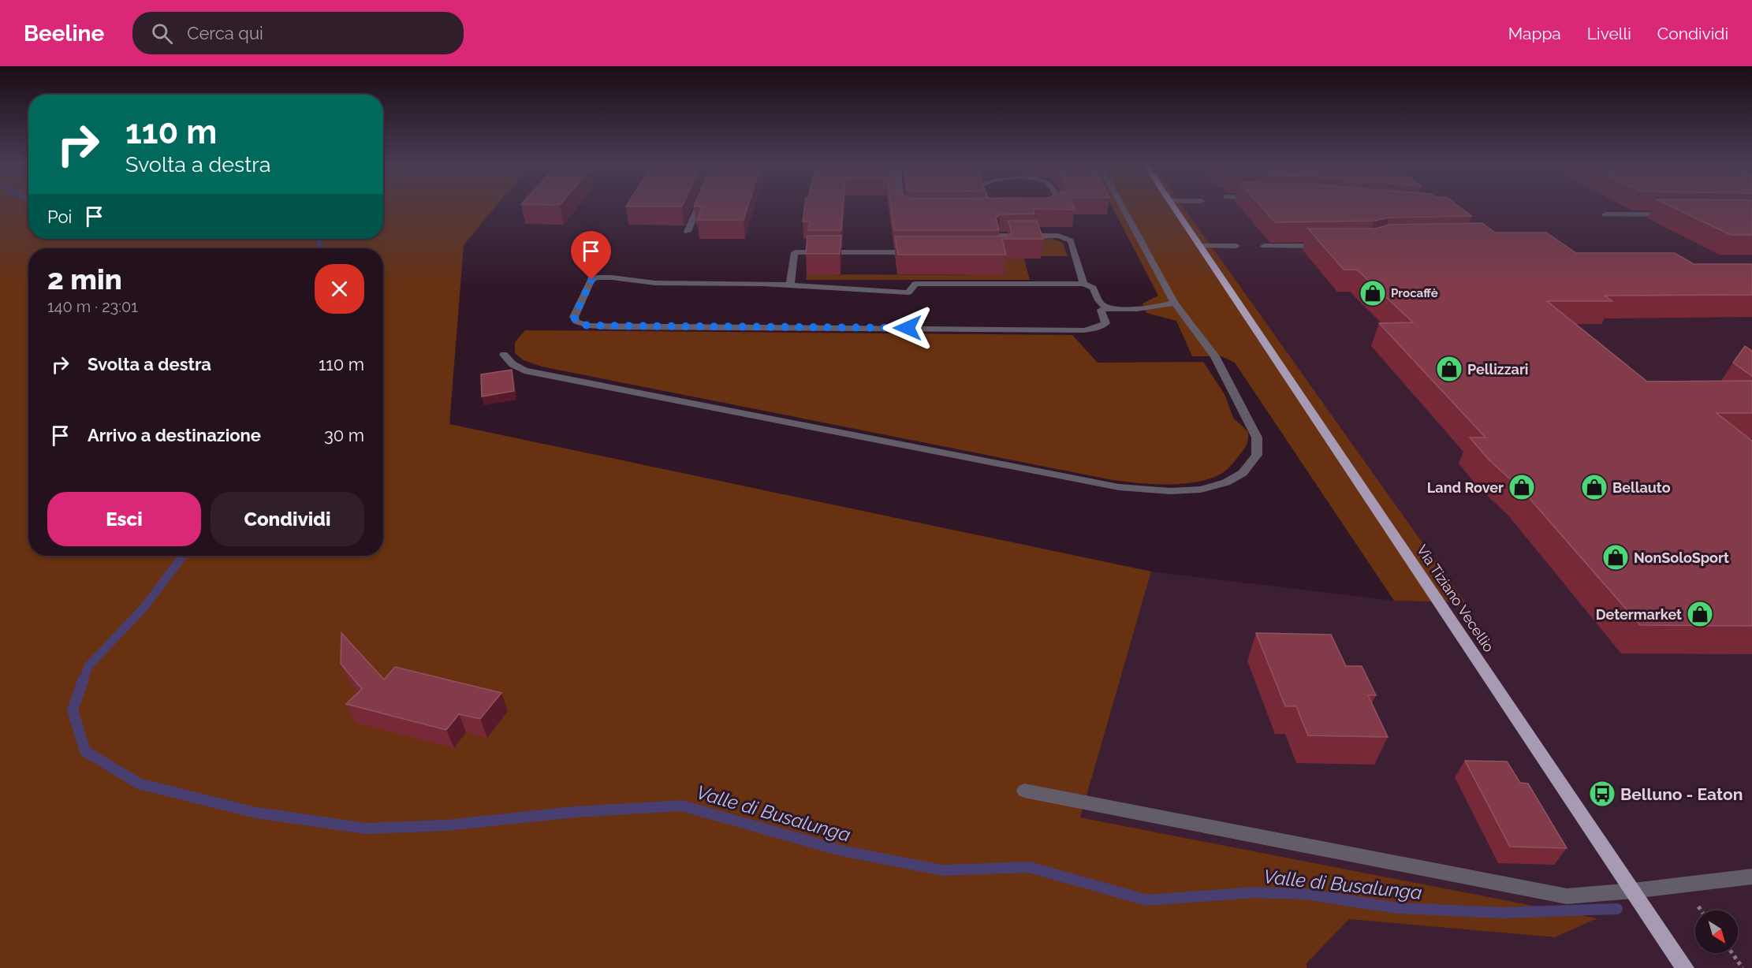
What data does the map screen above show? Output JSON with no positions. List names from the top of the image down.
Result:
{
  "streets": {
    "main road": ["Via Tiziano Vecellio"]
  },
  "water": ["Valle di Busalunga"],
  "places": {
    "shop": [
      "Procaffè",
      "Pellizzari",
      "Land Rover",
      "Bellauto",
      "NonSoloSport",
      "Determarket"
    ],
    "bus stop": ["Belluno - Eaton"]
  },
  "north": "bottom right",
  "page": {
    "header": "Beeline",
    "search": "Cerca qui",
    "nav": ["Mappa", "Livelli", "Condividi"],
    "turn": ["110 m", "Svolta a destra"],
    "then": "Poi",
    "heading": ["2 min", "140 m · 23:01"],
    "list": [
      {
        "name": "Svolta a destra",
        "value": "110 m"
      },
      {
        "name": "Arrivo a destinazione",
        "value": "30 m"
      }
    ],
    "buttons": ["Esci", "Condividi"]
  }
}
